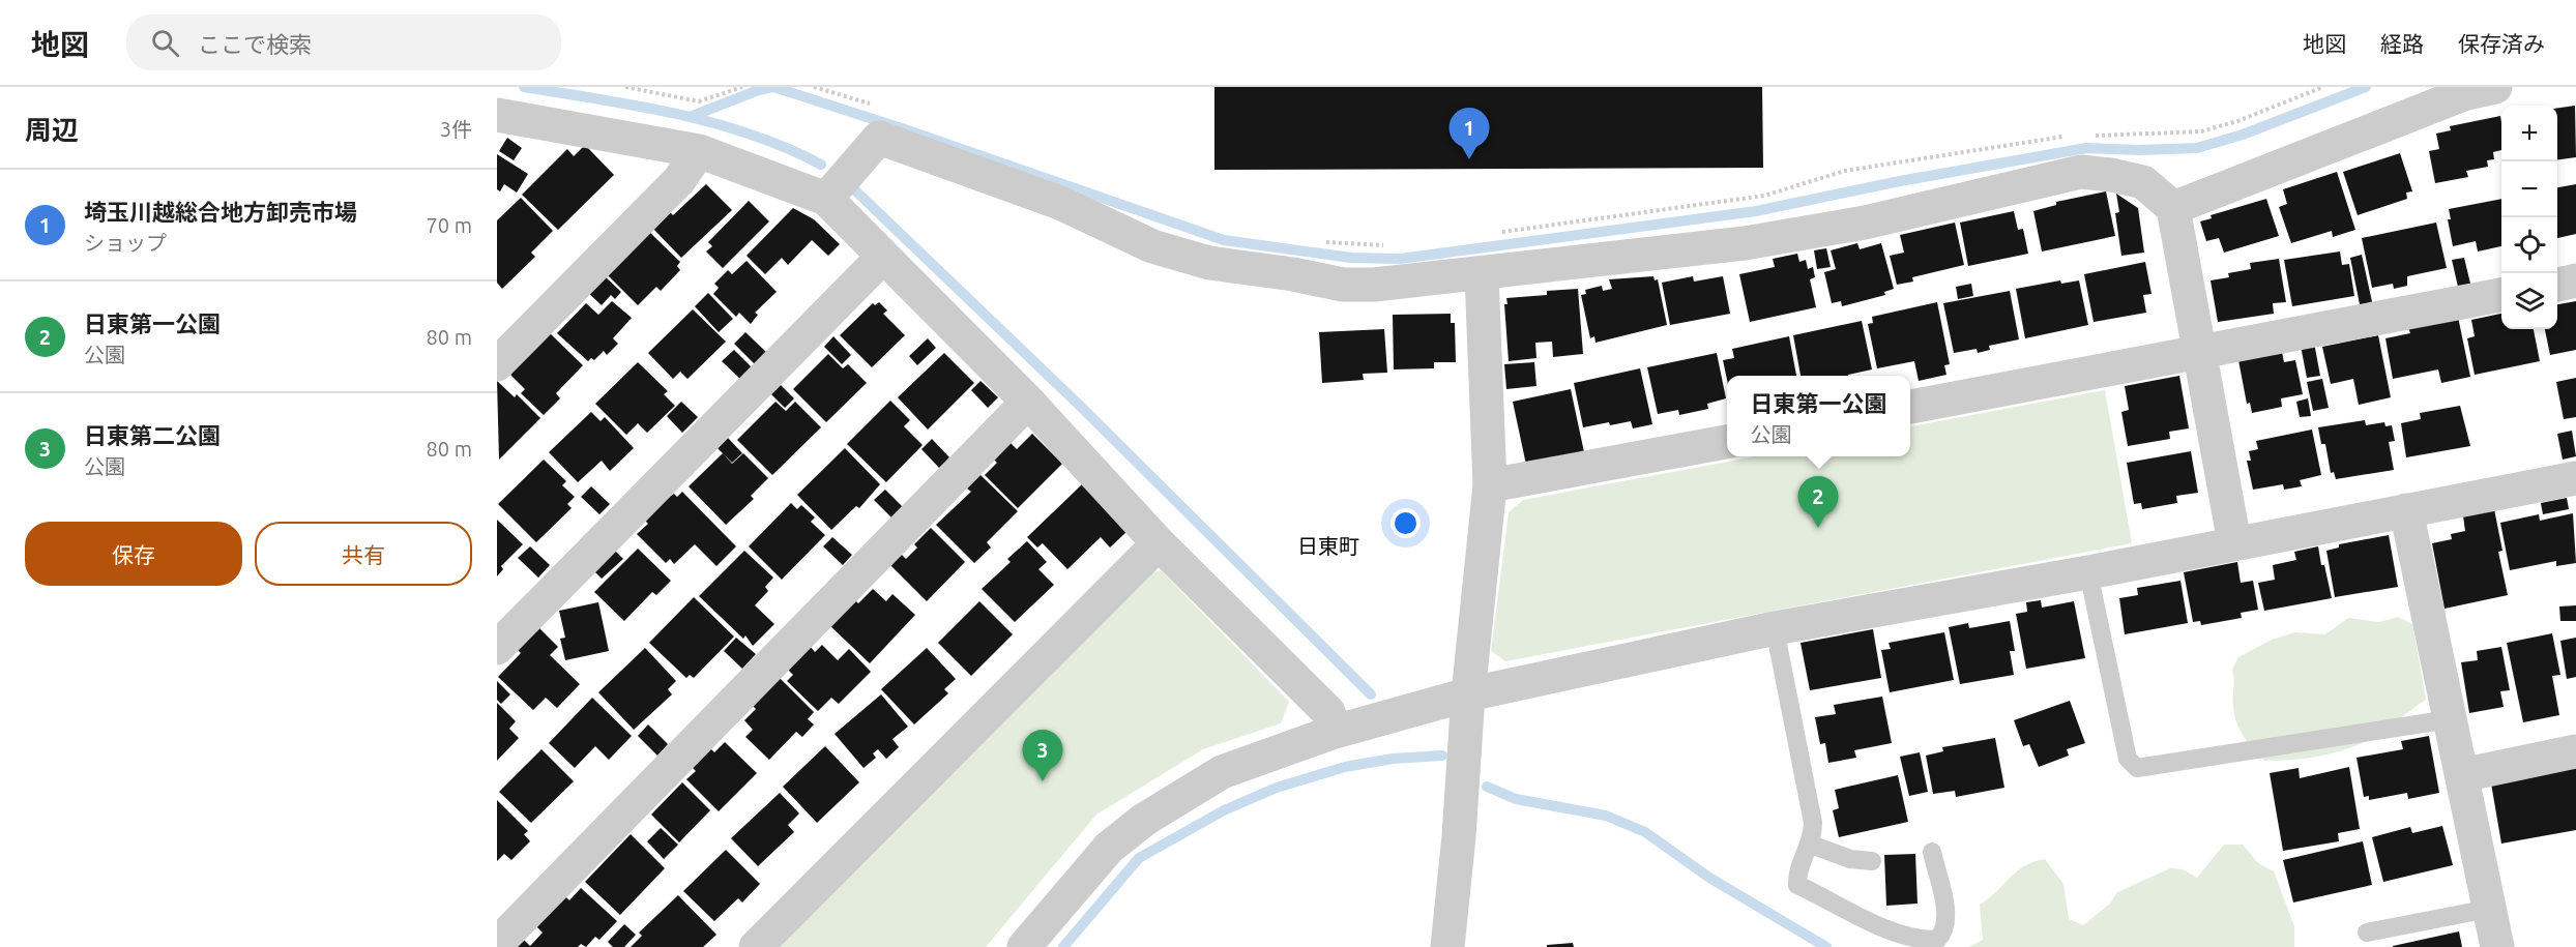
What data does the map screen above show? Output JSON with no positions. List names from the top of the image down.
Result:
{
  "districts": ["日東町"],
  "page": {
    "header": "地図",
    "search": "ここで検索",
    "nav": ["地図", "経路", "保存済み"],
    "heading": ["周辺", "3件"],
    "map_buttons": ["+", "−"],
    "pins": ["1", "2", "3"],
    "list": [
      {
        "mark": "1",
        "name": "埼玉川越総合地方卸売市場",
        "note": "ショップ",
        "value": "70 m"
      },
      {
        "mark": "2",
        "name": "日東第一公園",
        "note": "公園",
        "value": "80 m"
      },
      {
        "mark": "3",
        "name": "日東第二公園",
        "note": "公園",
        "value": "80 m"
      }
    ],
    "popup": ["日東第一公園", "公園"],
    "buttons": ["保存", "共有"]
  }
}
